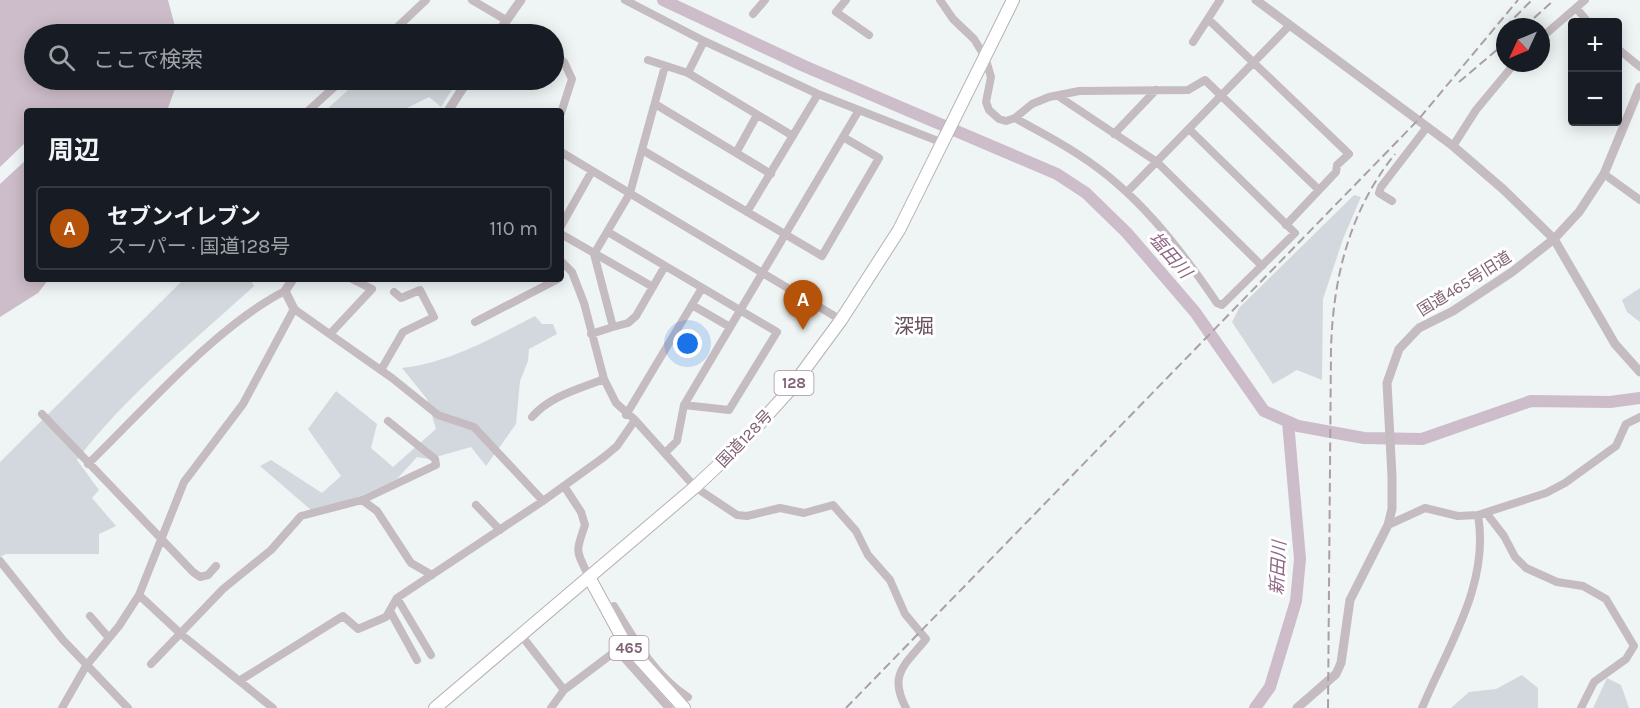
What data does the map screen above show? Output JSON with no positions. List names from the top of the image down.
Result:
{
  "streets": {
    "highway": ["128", "国道128号", "465"],
    "street": ["国道465号旧道"]
  },
  "crossings": [
    ["国道128号", "465"]
  ],
  "districts": ["深堀"],
  "water": ["塩田川", "新田川"],
  "north": "bottom left",
  "page": {
    "map_buttons": ["+", "−"],
    "search": "ここで検索",
    "heading": "周辺",
    "list": [
      {
        "mark": "A",
        "name": "セブンイレブン",
        "note": "スーパー · 国道128号",
        "value": "110 m"
      }
    ],
    "pins": "A"
  }
}
